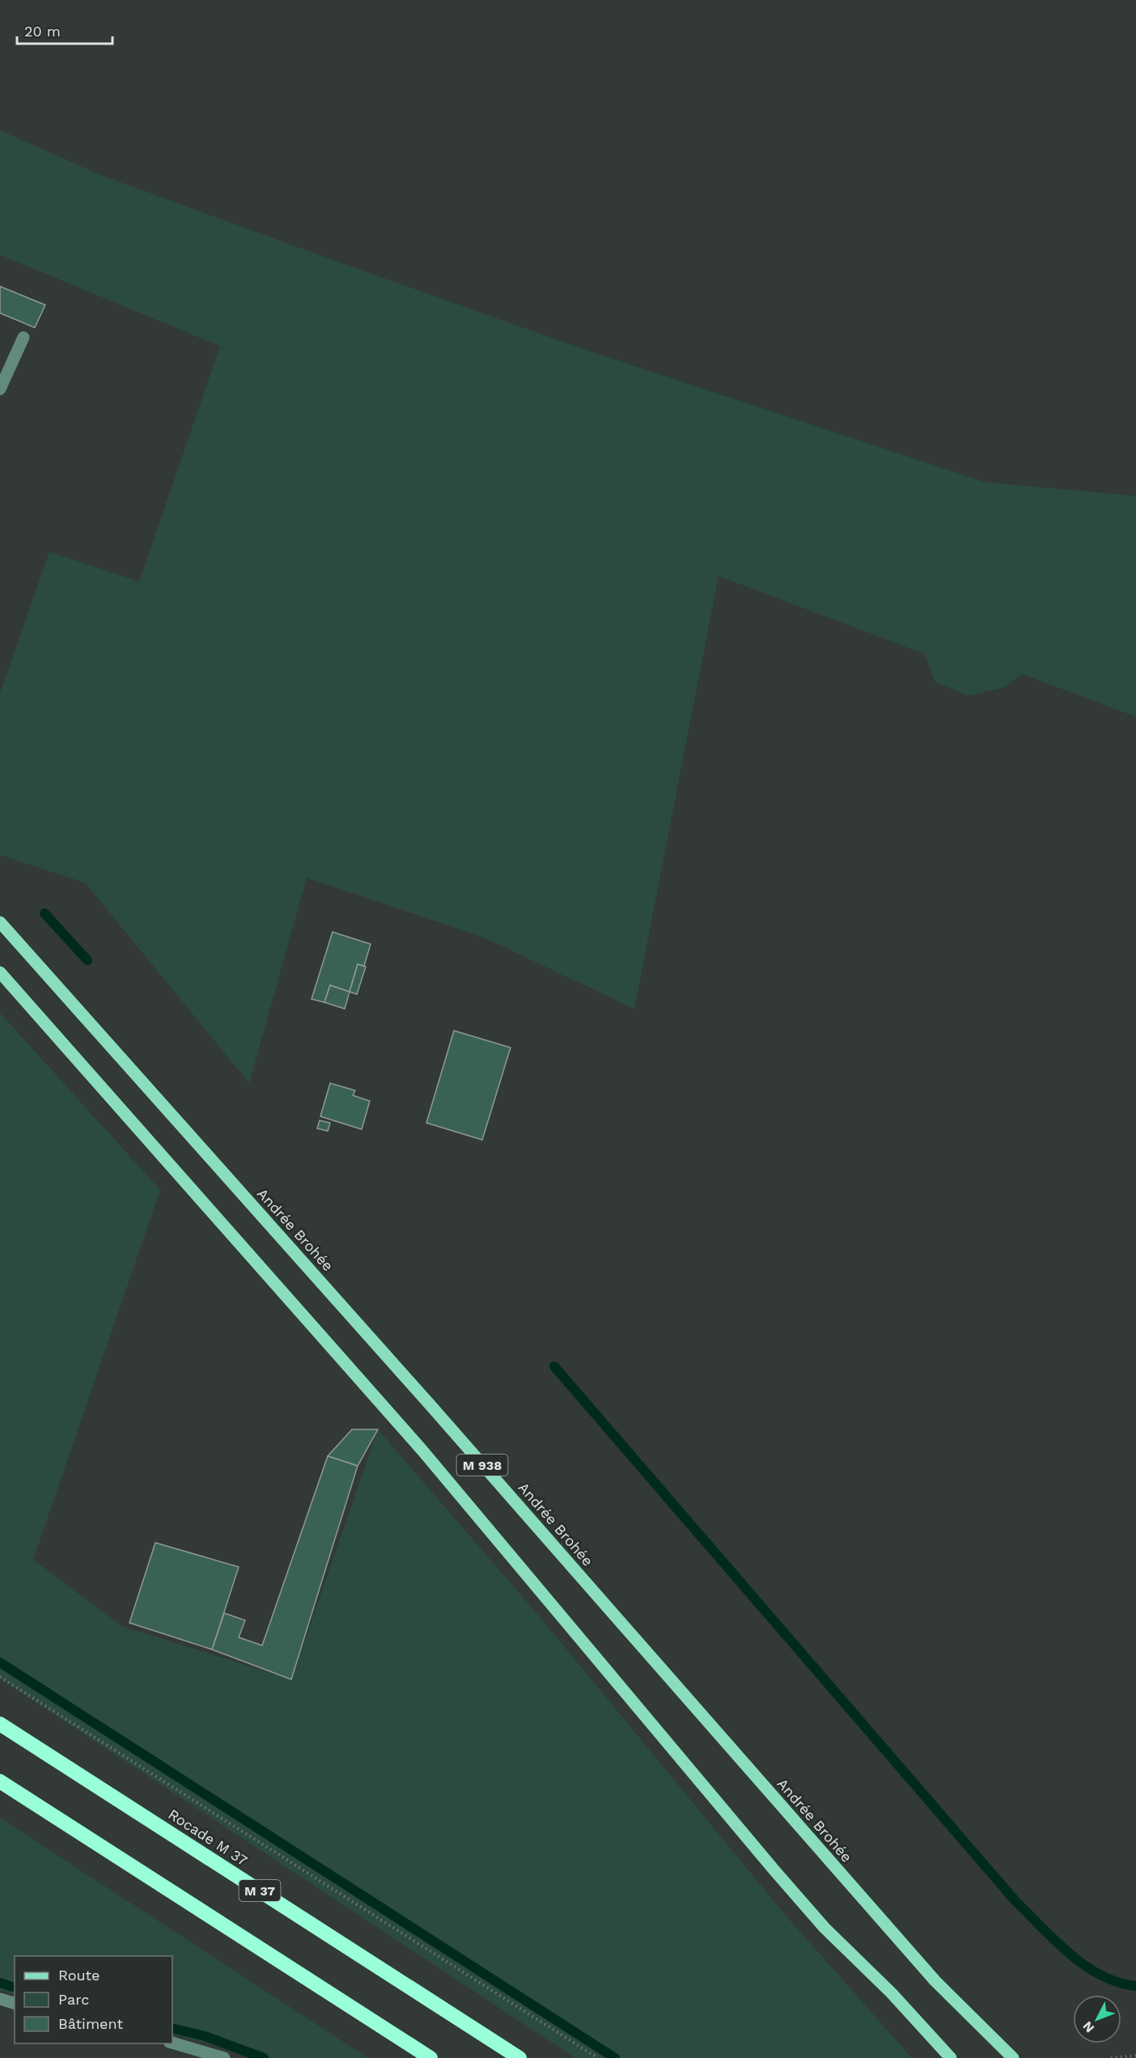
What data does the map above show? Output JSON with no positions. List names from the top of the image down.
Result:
{
  "streets": {
    "highway": ["Rocade M 37", "M 37"],
    "main road": ["Andrée Brohée", "M 938"]
  },
  "legend": ["Route", "Parc", "Bâtiment"],
  "scale_bar": "20 m",
  "north": "bottom left"
}
